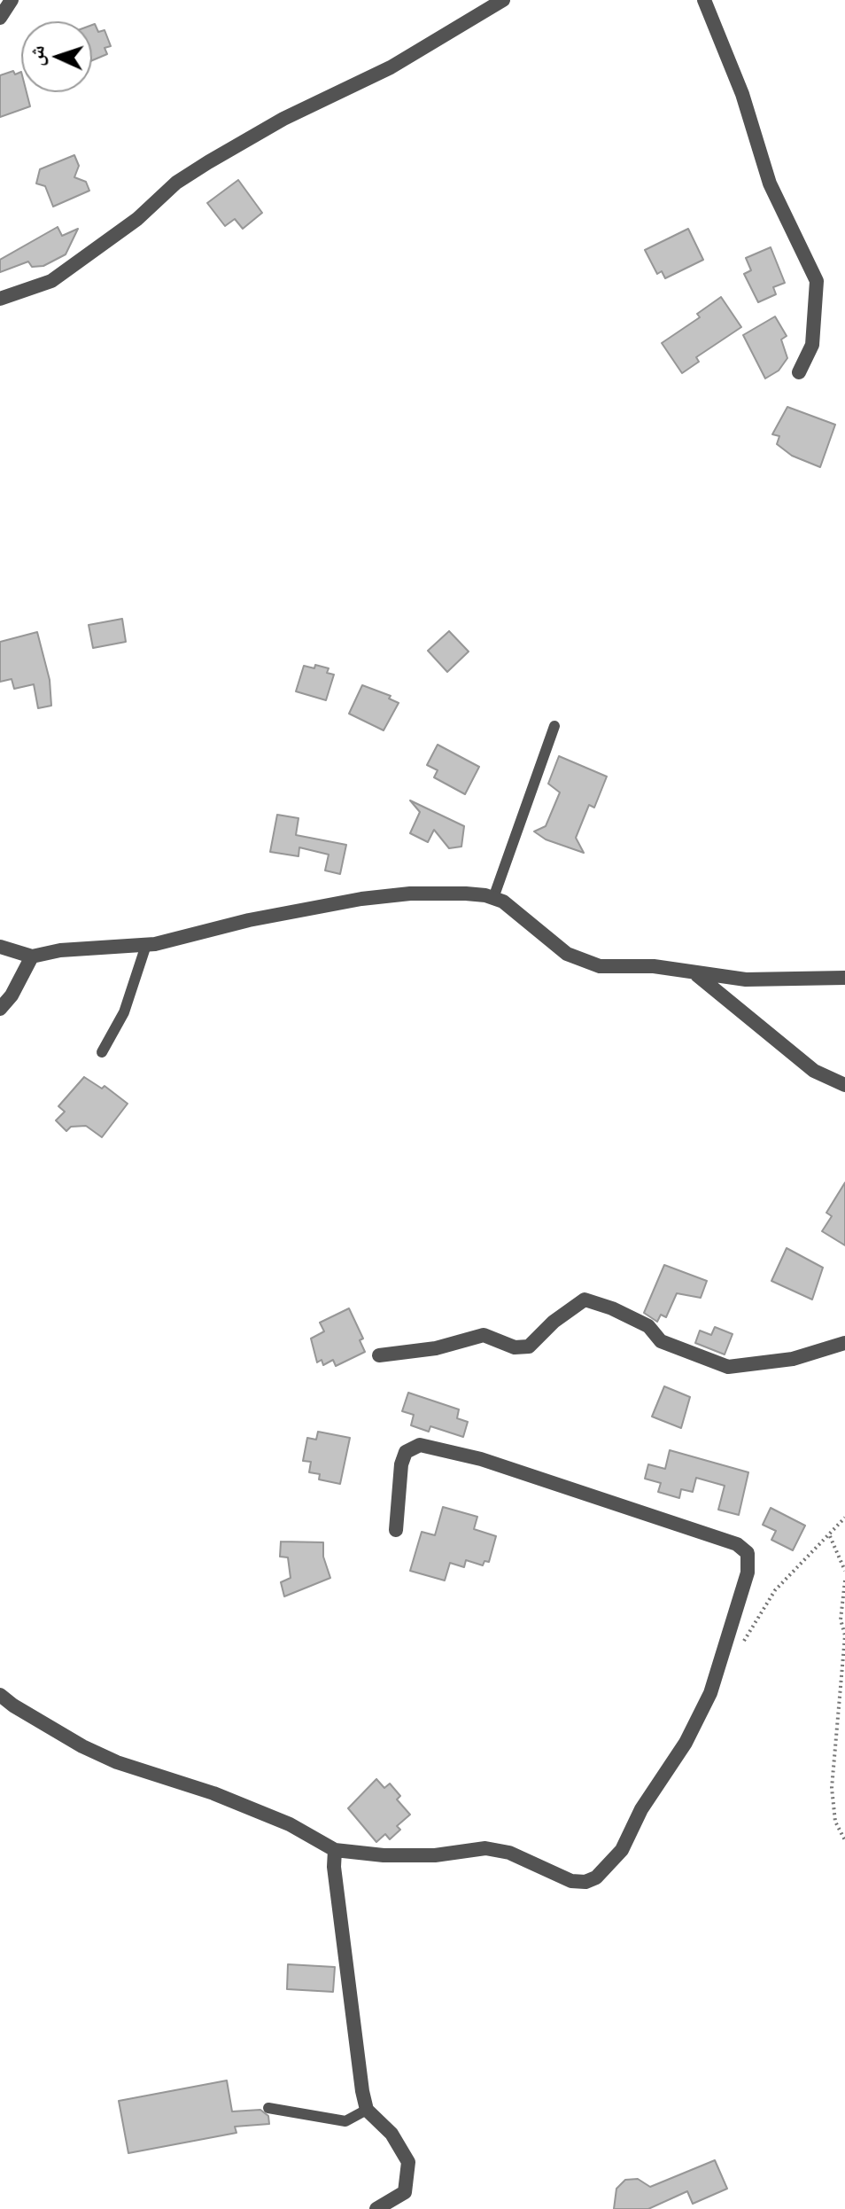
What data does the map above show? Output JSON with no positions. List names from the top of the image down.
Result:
{
  "north": "left"
}
